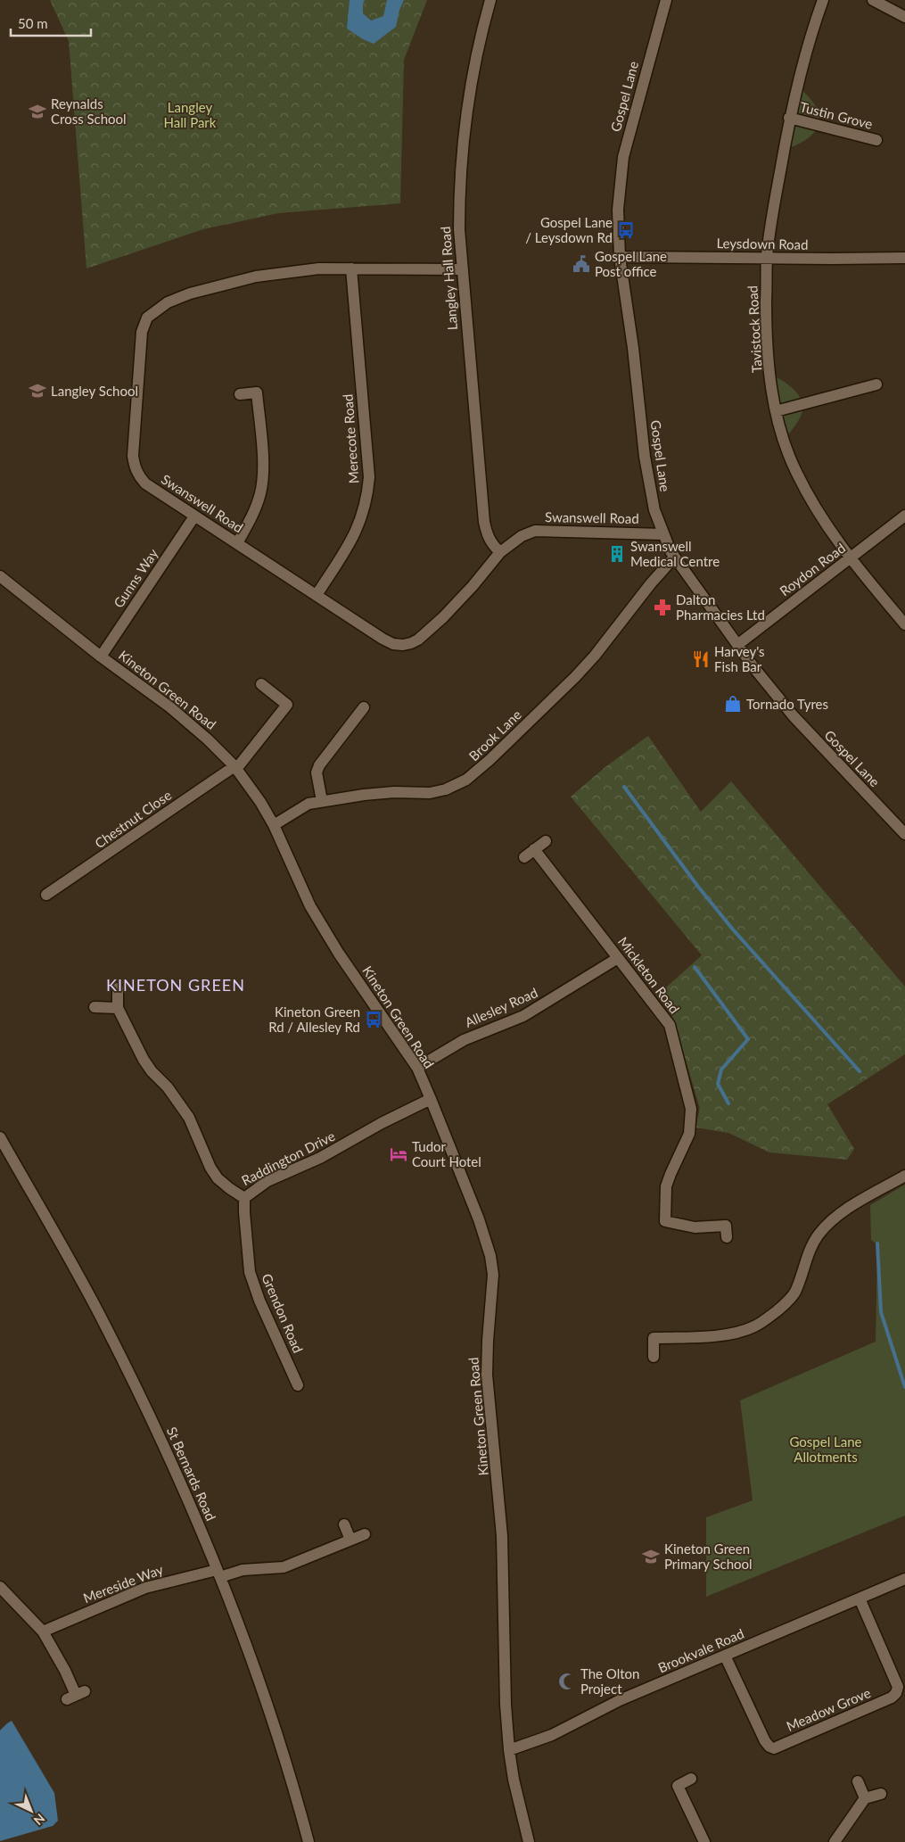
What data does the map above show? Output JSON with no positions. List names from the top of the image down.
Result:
{
  "streets": {
    "street": [
      "Gospel Lane",
      "Tustin Grove",
      "Leysdown Road",
      "Langley Hall Road",
      "Tavistock Road",
      "Merecote Road",
      "Swanswell Road",
      "Roydon Road",
      "Gunns Way",
      "Kineton Green Road",
      "Brook Lane",
      "Chestnut Close",
      "Mickleton Road",
      "Allesley Road",
      "Raddington Drive",
      "Grendon Road",
      "St Bernards Road",
      "Mereside Way",
      "Brookvale Road",
      "Meadow Grove"
    ]
  },
  "crossings": [
    ["Gospel Lane", "Leysdown Road"],
    ["Gospel Lane", "Swanswell Road"],
    ["Gospel Lane", "Roydon Road"],
    ["Gospel Lane", "Brook Lane"],
    ["Tustin Grove", "Tavistock Road"],
    ["Leysdown Road", "Tavistock Road"],
    ["Langley Hall Road", "Swanswell Road"],
    ["Tavistock Road", "Roydon Road"],
    ["Merecote Road", "Swanswell Road"],
    ["Swanswell Road", "Gunns Way"],
    ["Gunns Way", "Kineton Green Road"],
    ["Kineton Green Road", "Brook Lane"],
    ["Kineton Green Road", "Chestnut Close"],
    ["Kineton Green Road", "Allesley Road"],
    ["Kineton Green Road", "Raddington Drive"],
    ["Kineton Green Road", "Brookvale Road"],
    ["Mickleton Road", "Allesley Road"],
    ["Raddington Drive", "Grendon Road"],
    ["St Bernards Road", "Mereside Way"],
    ["Brookvale Road", "Meadow Grove"]
  ],
  "districts": ["KINETON GREEN"],
  "parks": ["Langley Hall Park", "Gospel Lane Allotments"],
  "places": {
    "school or university": ["Reynalds Cross School", "Langley School", "Kineton Green Primary School"],
    "bus stop": ["Gospel Lane / Leysdown Rd", "Kineton Green Rd / Allesley Rd"],
    "public building": ["Gospel Lane Post office"],
    "building": ["Swanswell Medical Centre"],
    "pharmacy": ["Dalton Pharmacies Ltd"],
    "restaurant": ["Harvey's Fish Bar"],
    "shop": ["Tornado Tyres"],
    "hotel": ["Tudor Court Hotel"],
    "mosque": ["The Olton Project"]
  },
  "scale_bar": "50 m",
  "north": "bottom right"
}
